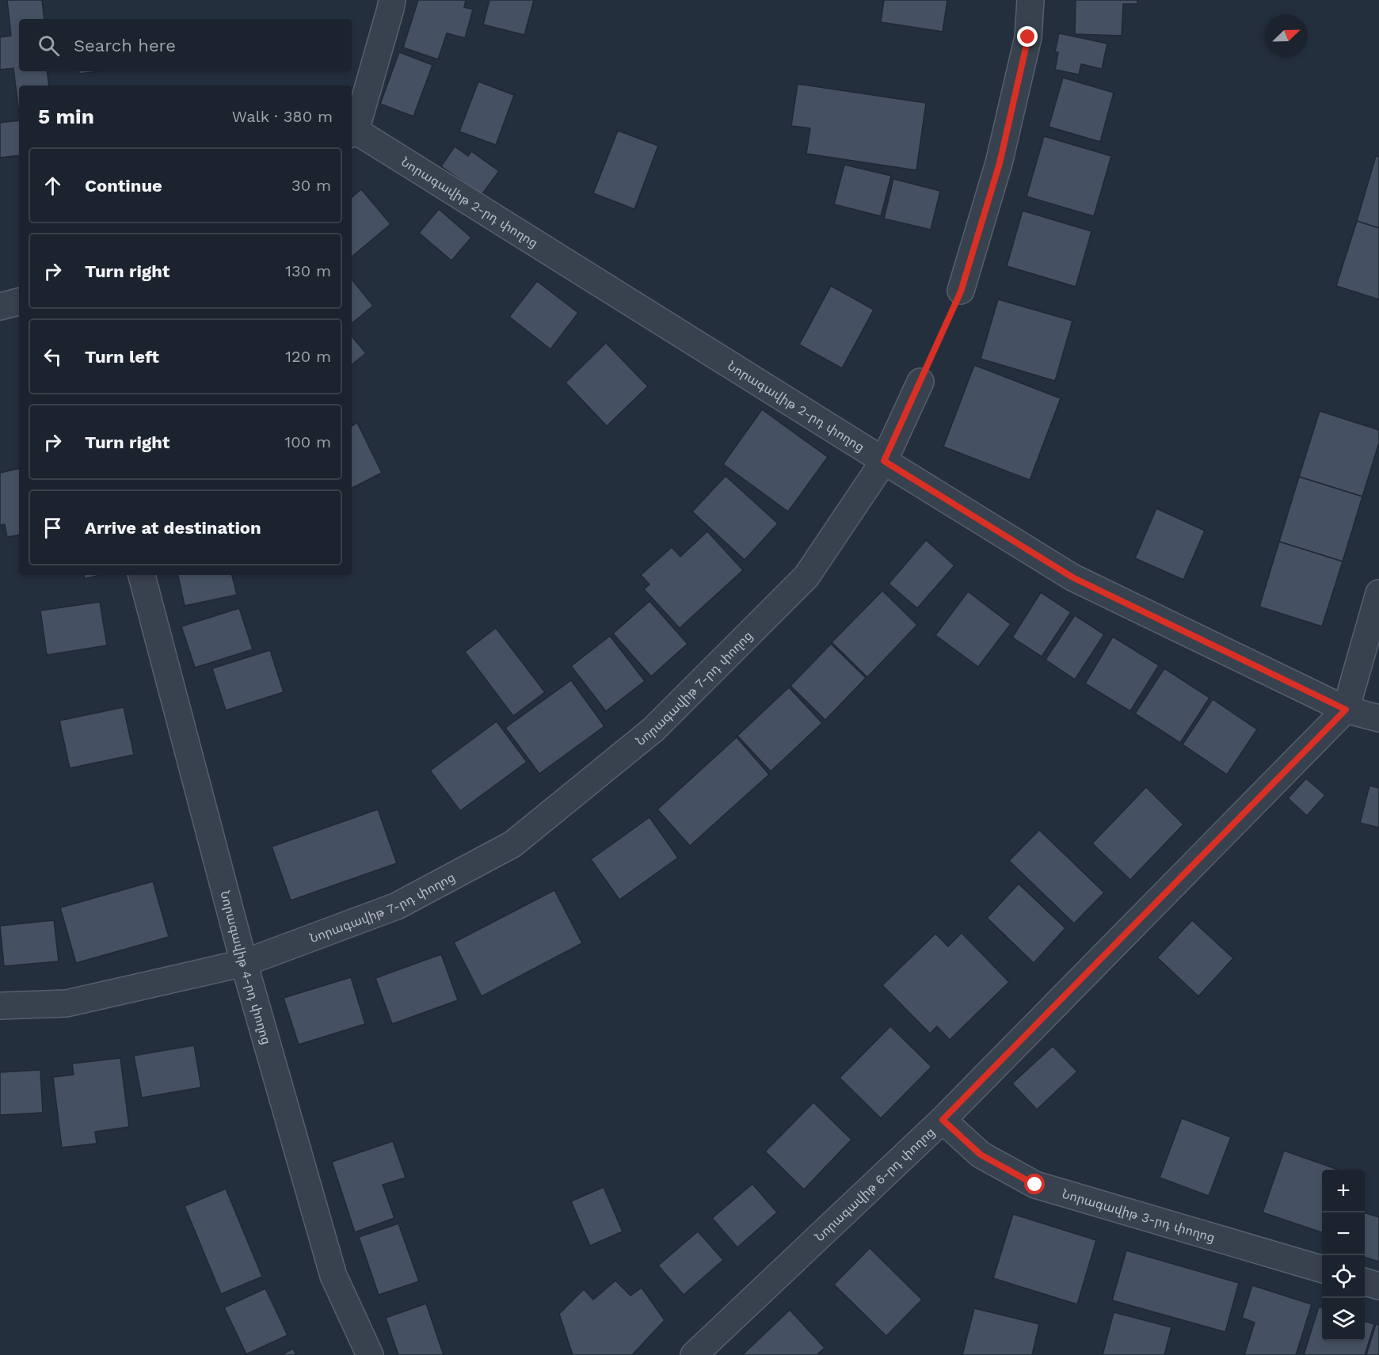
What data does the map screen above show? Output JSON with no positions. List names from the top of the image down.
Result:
{
  "streets": {
    "street": [
      "Նորագավիթ 2-րդ փողոց",
      "Նորագավիթ 7-րդ փողոց",
      "Նորագավիթ 4-րդ փողոց",
      "Նորագավիթ 6-րդ փողոց",
      "Նորագավիթ 3-րդ փողոց"
    ]
  },
  "crossings": [
    ["Նորագավիթ 2-րդ փողոց", "Նորագավիթ 7-րդ փողոց"],
    ["Նորագավիթ 2-րդ փողոց", "Նորագավիթ 6-րդ փողոց"],
    ["Նորագավիթ 7-րդ փողոց", "Նորագավիթ 4-րդ փողոց"],
    ["Նորագավիթ 6-րդ փողոց", "Նորագավիթ 3-րդ փողոց"]
  ],
  "north": "top right",
  "page": {
    "search": "Search here",
    "heading": ["5 min", "Walk · 380 m"],
    "list": [
      ["Continue", "30 m"],
      ["Turn right", "130 m"],
      ["Turn left", "120 m"],
      ["Turn right", "100 m"],
      "Arrive at destination"
    ],
    "map_buttons": ["+", "−"]
  }
}
